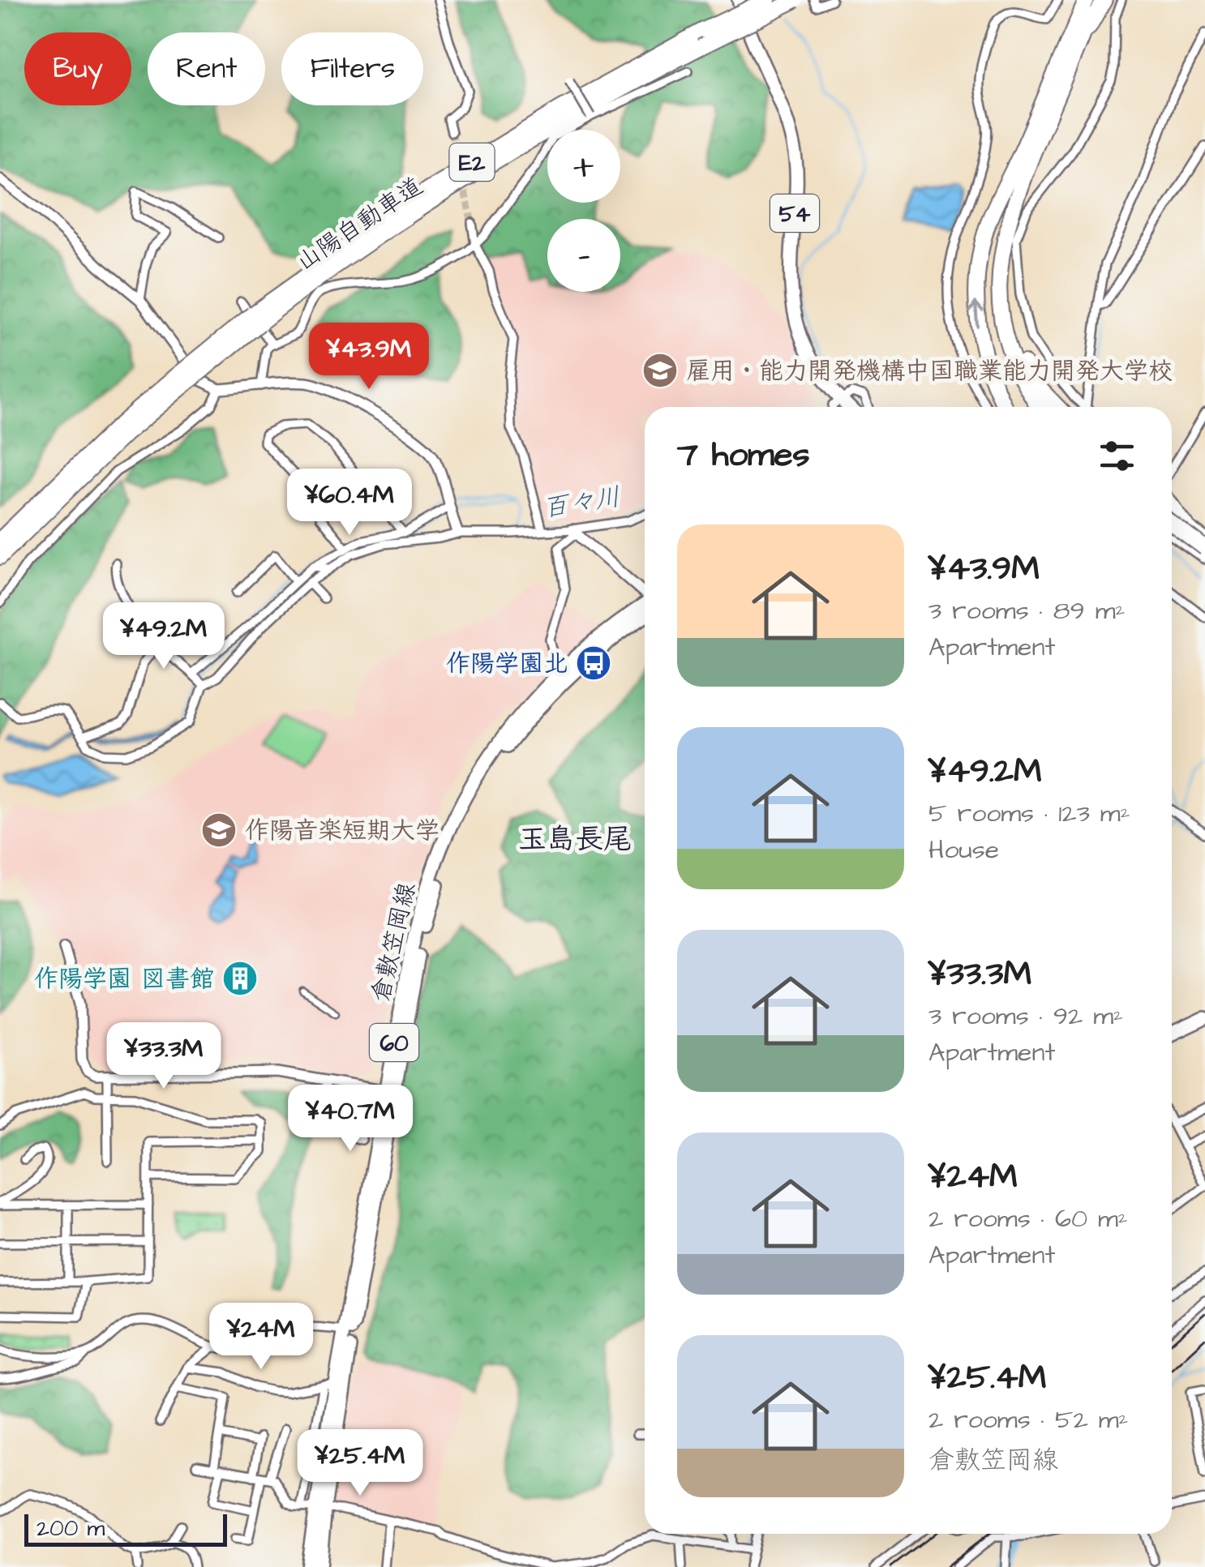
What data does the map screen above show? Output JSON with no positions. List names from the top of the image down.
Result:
{
  "streets": {
    "highway": ["E2", "山陽自動車道"],
    "main road": ["54", "倉敷笠岡線", "60"]
  },
  "districts": ["玉島長尾"],
  "water": ["百々川"],
  "places": {
    "school or university": ["雇用・能力開発機構中国職業能力開発大学校", "作陽音楽短期大学"],
    "bus stop": ["作陽学園北"],
    "building": ["作陽学園 図書館"]
  },
  "scale_bar": "200 m",
  "page": {
    "chip": ["Buy", "Rent", "Filters"],
    "map_buttons": ["+", "−"],
    "price": [
      "¥43.9M",
      "¥60.4M",
      "¥49.2M",
      "¥33.3M",
      "¥40.7M",
      "¥24M",
      "¥25.4M"
    ],
    "heading": "7 homes",
    "list": [
      {
        "name": "¥43.9M",
        "note": "3 rooms · 89 m² · Apartment"
      },
      {
        "name": "¥49.2M",
        "note": "5 rooms · 123 m² · House"
      },
      {
        "name": "¥33.3M",
        "note": "3 rooms · 92 m² · Apartment"
      },
      {
        "name": "¥24M",
        "note": "2 rooms · 60 m² · Apartment"
      },
      {
        "name": "¥25.4M",
        "note": "2 rooms · 52 m² · 倉敷笠岡線"
      }
    ],
    "scale": "200 m"
  }
}
